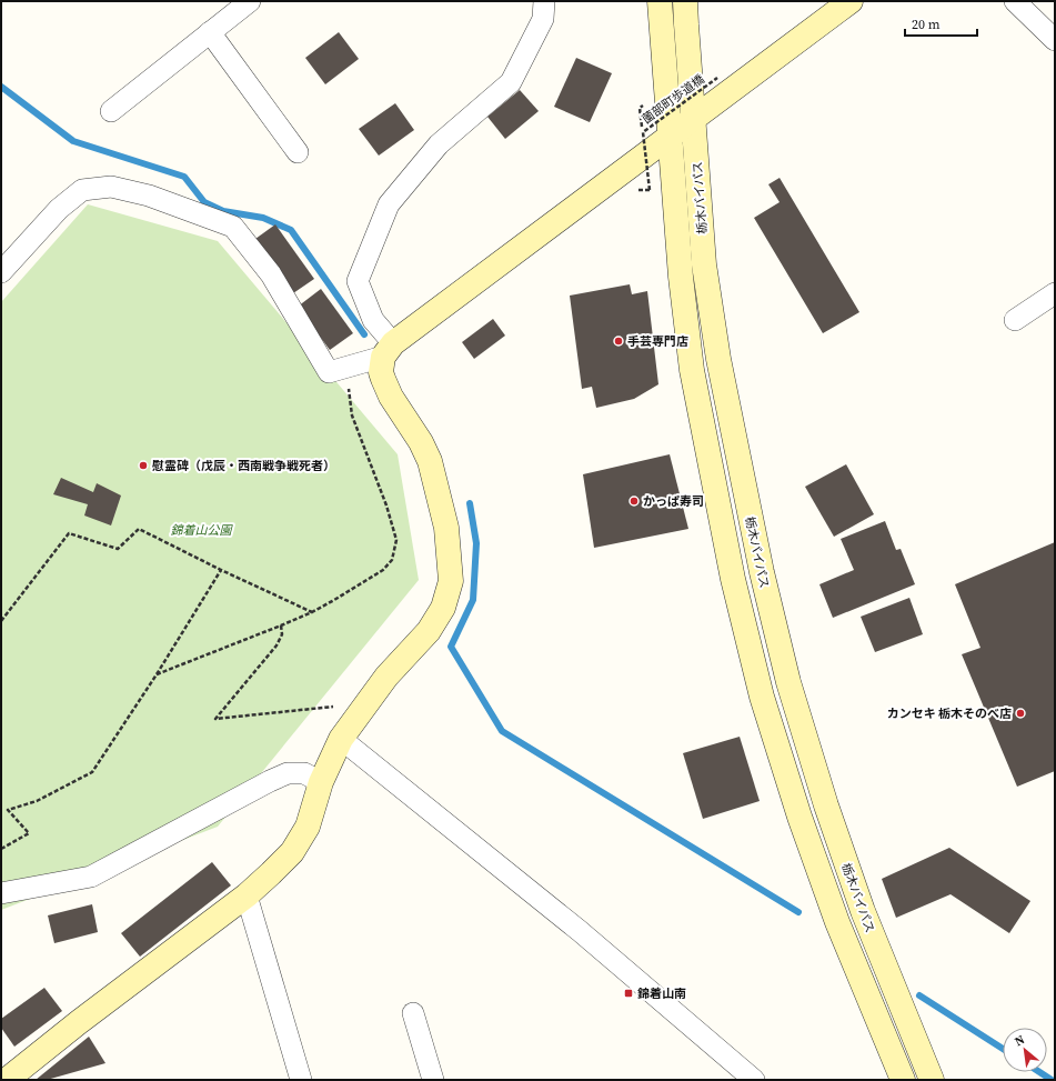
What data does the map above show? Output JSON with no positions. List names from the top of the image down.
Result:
{
  "streets": {
    "main road": ["栃木バイパス"],
    "path": ["薗部町歩道橋"]
  },
  "parks": ["錦着山公園"],
  "places": {
    "other": [
      "手芸専門店",
      "慰霊碑（戊辰・西南戦争戦死者）",
      "かっぱ寿司",
      "カンセキ 栃木そのべ店"
    ],
    "transit": ["錦着山南"]
  },
  "scale_bar": "20 m",
  "north": "top left"
}
